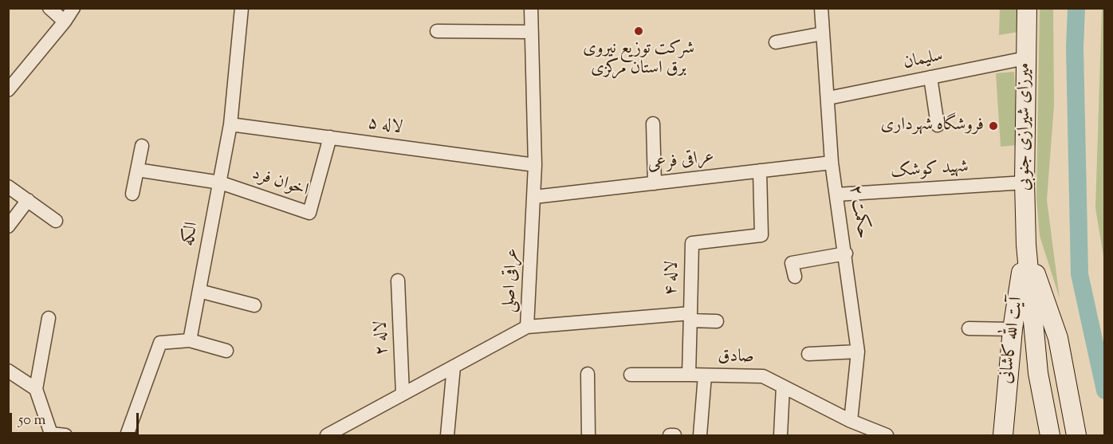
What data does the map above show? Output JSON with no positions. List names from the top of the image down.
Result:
{
  "streets": {
    "main road": ["میرزای شیرازی جنوبی", "آیت الله کاشانی"],
    "street": [
      "سلیمان",
      "لاله ۵",
      "عراقی فرعی",
      "شهید کوشک",
      "اخوان فرد",
      "حکمت ۲",
      "الکه",
      "لاله ۴",
      "عراقی اصلی",
      "لاله ۲",
      "صادق"
    ]
  },
  "crossings": [
    ["سلیمان", "میرزای شیرازی جنوبی"],
    ["سلیمان", "حکمت ۲"],
    ["لاله ۵", "اخوان فرد"],
    ["لاله ۵", "الکه"],
    ["لاله ۵", "عراقی اصلی"],
    ["میرزای شیرازی جنوبی", "شهید کوشک"],
    ["میرزای شیرازی جنوبی", "آیت الله کاشانی"],
    ["عراقی فرعی", "حکمت ۲"],
    ["عراقی فرعی", "لاله ۴"],
    ["عراقی فرعی", "عراقی اصلی"],
    ["شهید کوشک", "حکمت ۲"],
    ["اخوان فرد", "الکه"],
    ["حکمت ۲", "صادق"],
    ["لاله ۴", "عراقی اصلی"],
    ["عراقی اصلی", "لاله ۲"]
  ],
  "places": ["شرکت توزیع نیروی برق استان مرکزی", "فروشگاه شهرداری"],
  "scale_bar": "50 m"
}
